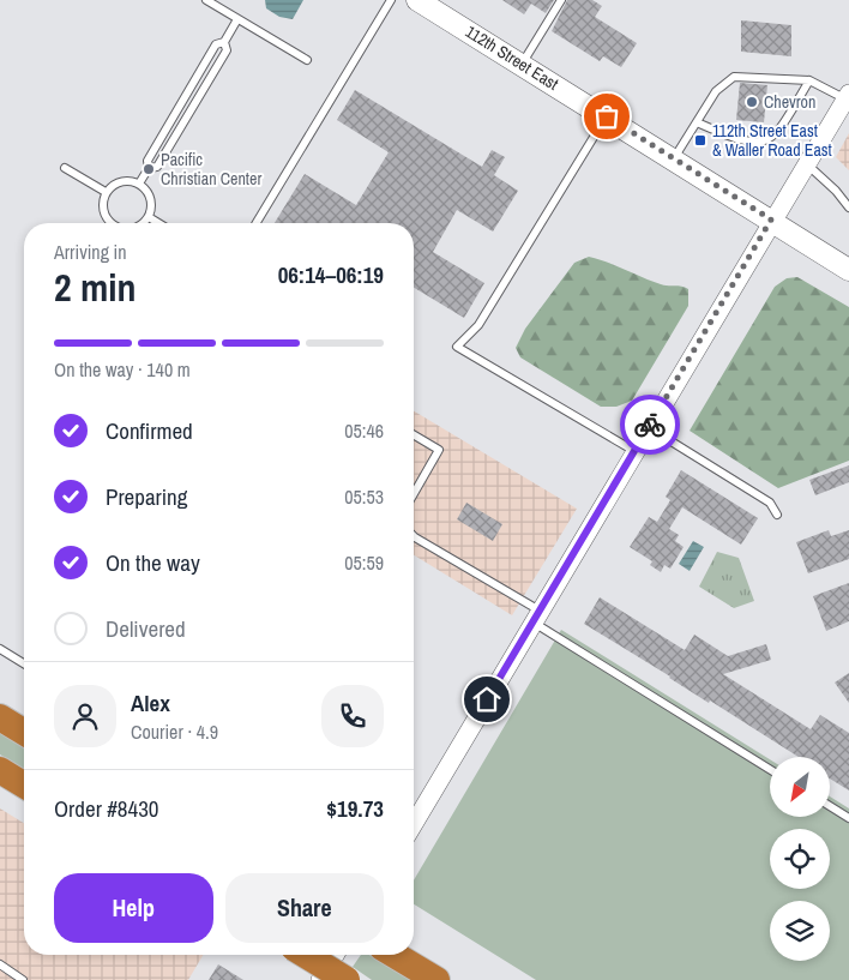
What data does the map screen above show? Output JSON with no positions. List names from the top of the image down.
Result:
{
  "streets": {
    "main road": ["112th Street East"]
  },
  "places": {
    "other": ["Chevron", "Pacific Christian Center"],
    "transit": ["112th Street East & Waller Road East"]
  },
  "north": "bottom left",
  "page": {
    "heading": ["2 min", "Arriving in", "06:14–06:19"],
    "panel": [
      "Alex",
      "Courier · 4.9",
      "Order #8430",
      "$19.73"
    ],
    "bar": "On the way · 140 m",
    "list": [
      ["Confirmed", "05:46"],
      ["Preparing", "05:53"],
      ["On the way", "05:59"],
      "Delivered"
    ],
    "buttons": ["Help", "Share"]
  }
}
